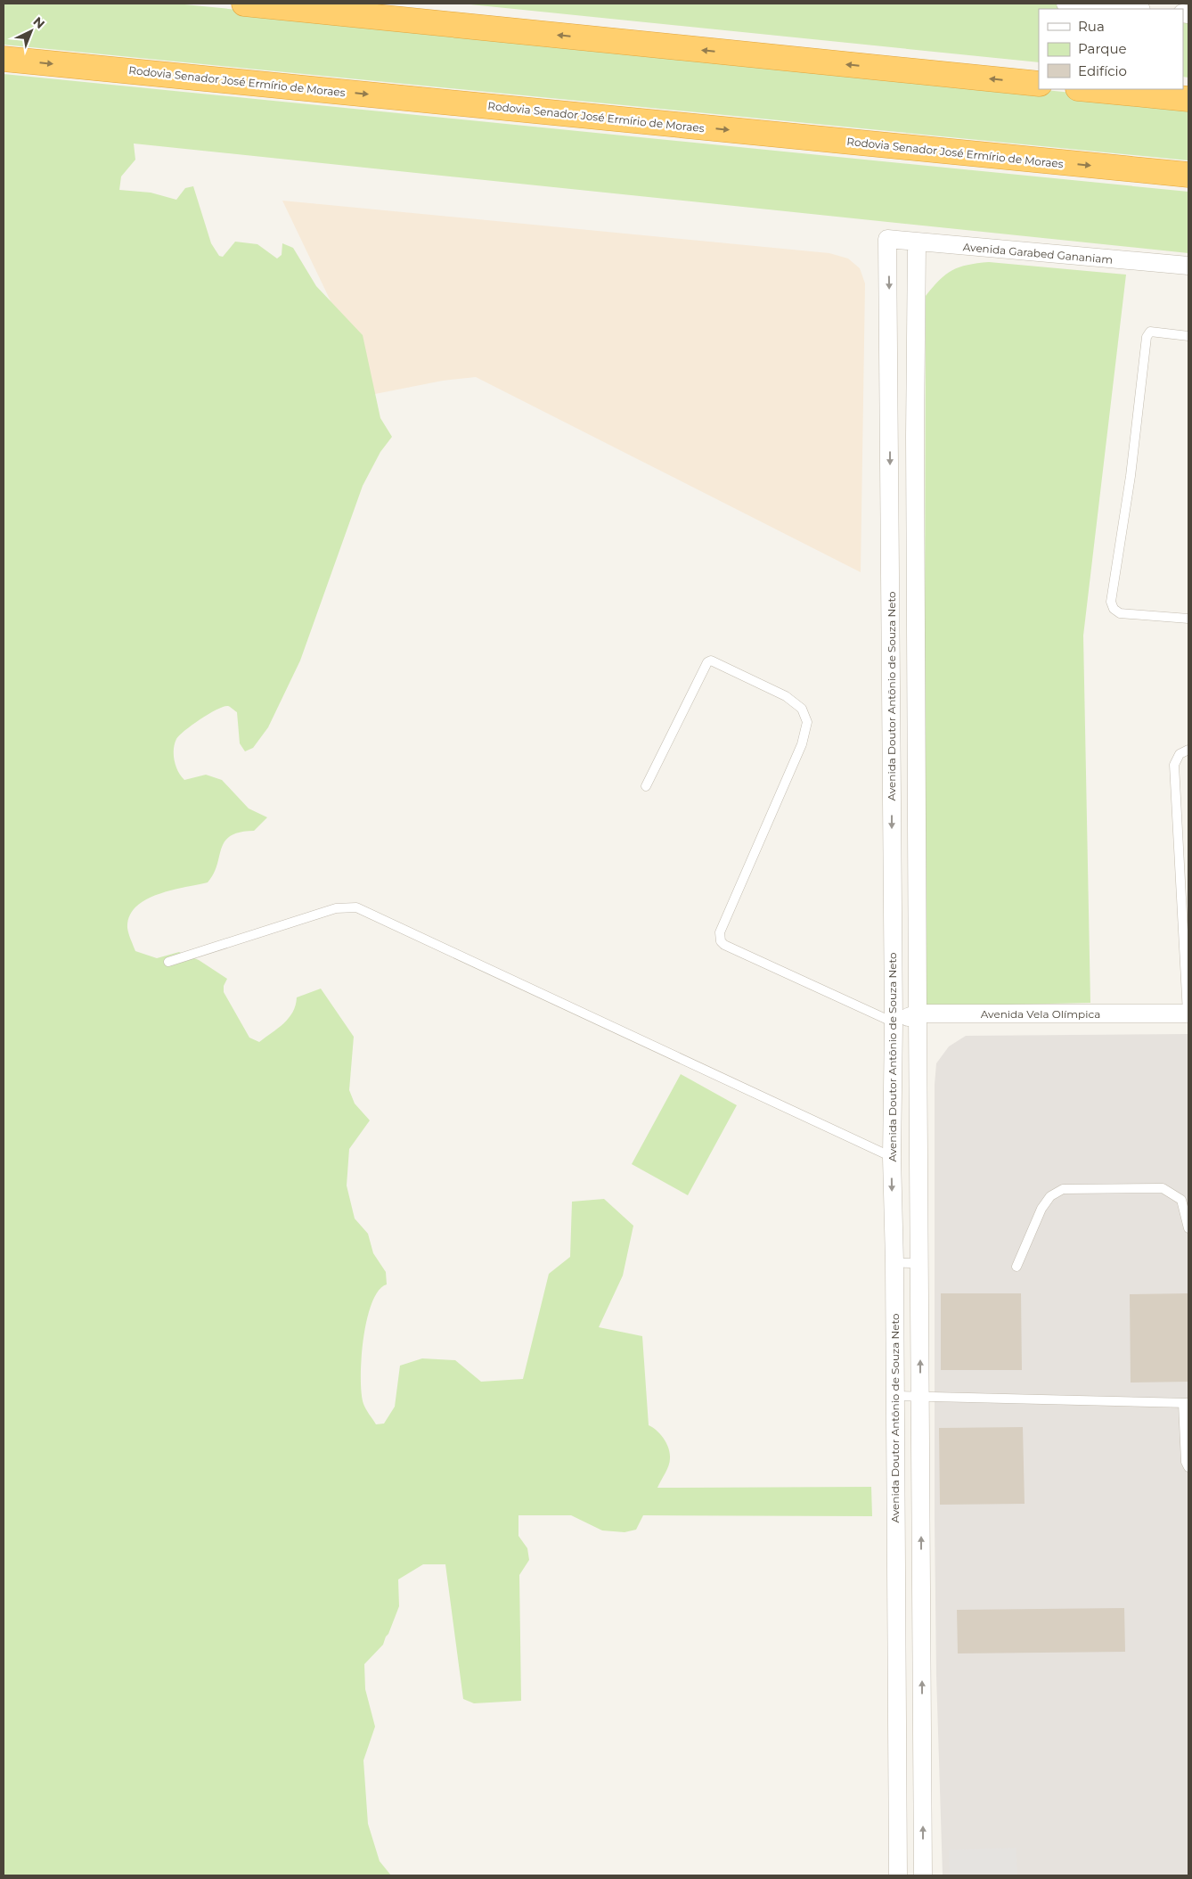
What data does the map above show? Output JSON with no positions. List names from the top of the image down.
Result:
{
  "streets": {
    "highway": ["Rodovia Senador José Ermírio de Moraes"],
    "street": ["Avenida Garabed Gananiam", "Avenida Doutor Antônio de Souza Neto", "Avenida Vela Olímpica"]
  },
  "crossings": [
    ["Avenida Garabed Gananiam", "Avenida Doutor Antônio de Souza Neto"],
    ["Avenida Doutor Antônio de Souza Neto", "Avenida Vela Olímpica"]
  ],
  "legend": ["Rua", "Parque", "Edifício"],
  "north": "top right"
}
